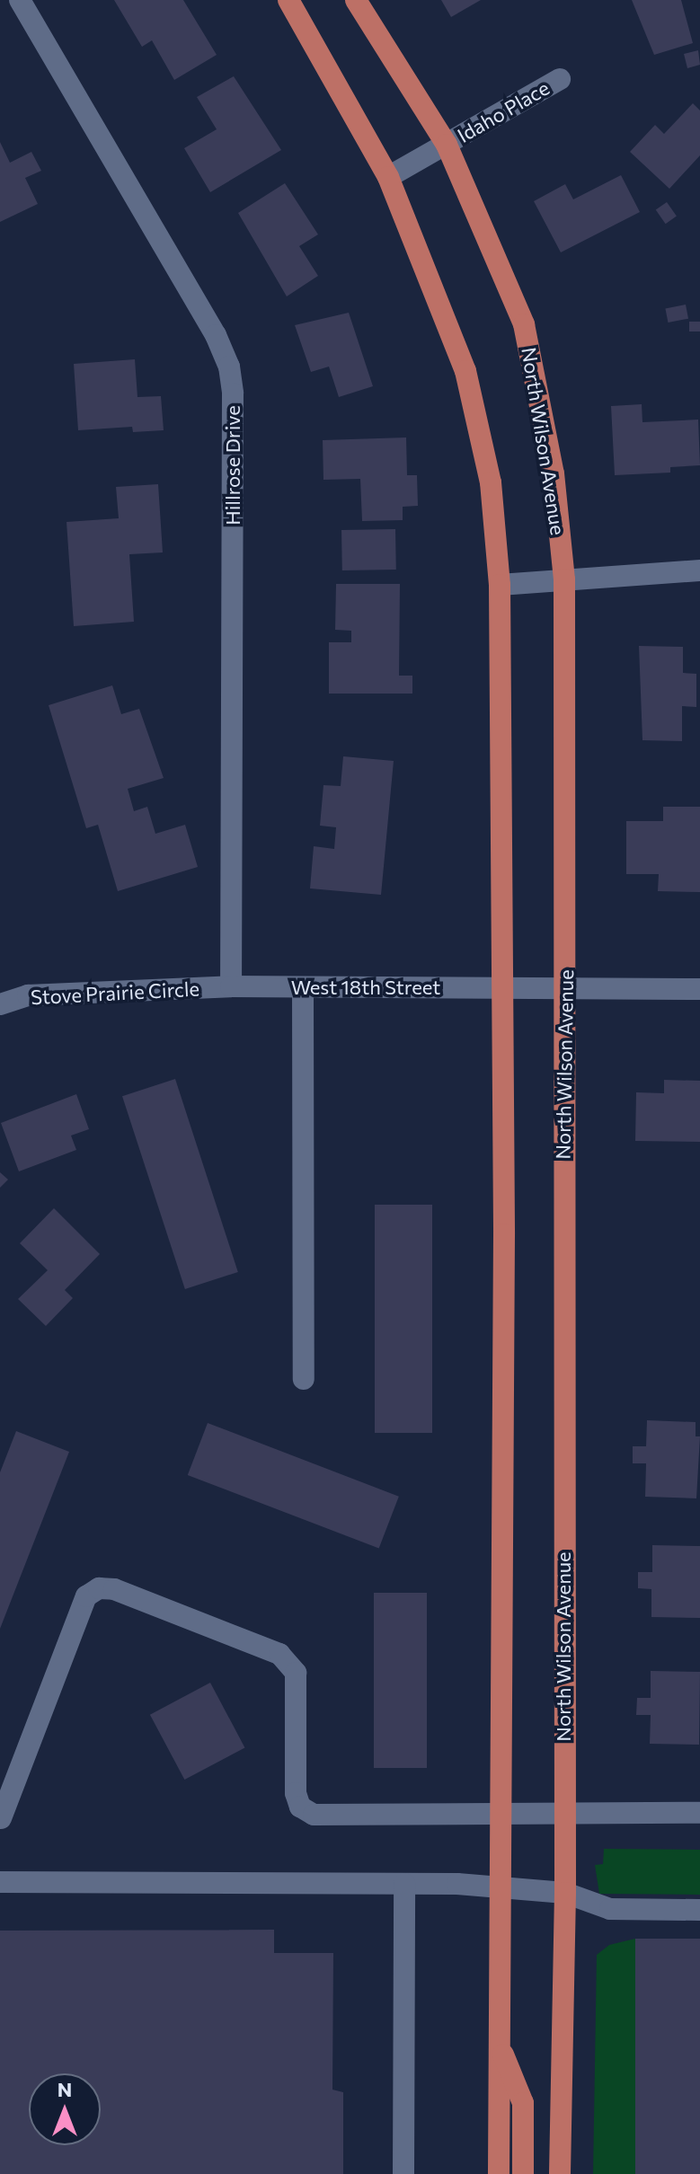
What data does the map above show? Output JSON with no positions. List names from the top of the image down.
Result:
{
  "streets": {
    "main road": ["North Wilson Avenue"],
    "street": [
      "Idaho Place",
      "Hillrose Drive",
      "West 18th Street",
      "Stove Prairie Circle"
    ]
  },
  "crossings": [
    ["Idaho Place", "North Wilson Avenue"],
    ["North Wilson Avenue", "West 18th Street"],
    ["Hillrose Drive", "West 18th Street"],
    ["Hillrose Drive", "Stove Prairie Circle"],
    ["West 18th Street", "Stove Prairie Circle"]
  ],
  "north": "top"
}
